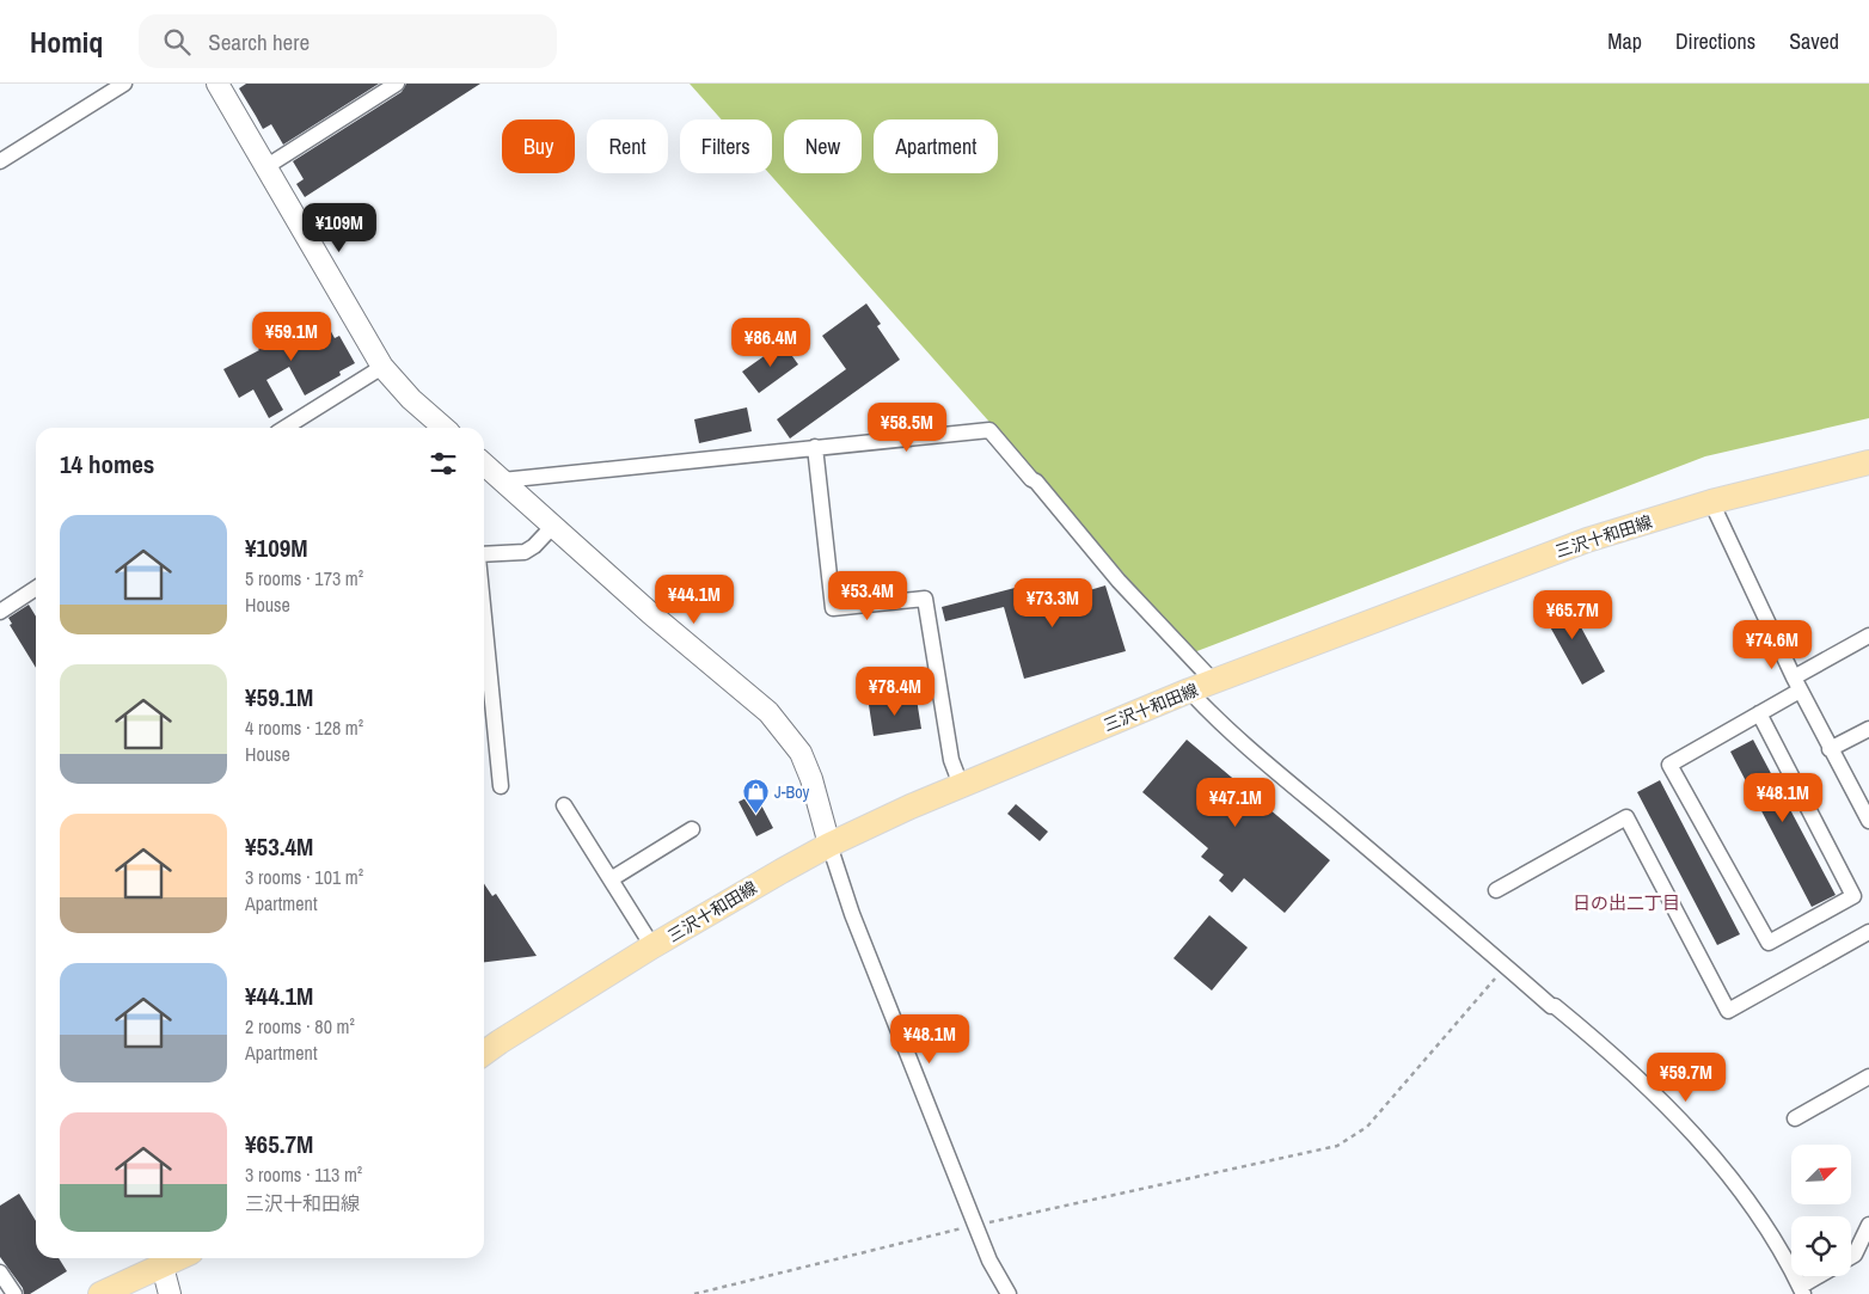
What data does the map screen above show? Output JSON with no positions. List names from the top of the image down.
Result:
{
  "streets": {
    "main road": ["三沢十和田線"]
  },
  "districts": ["日の出二丁目"],
  "places": {
    "shop": ["J-Boy"]
  },
  "north": "top right",
  "page": {
    "header": "Homiq",
    "search": "Search here",
    "nav": ["Map", "Directions", "Saved"],
    "chip": [
      "Buy",
      "Rent",
      "Filters",
      "New",
      "Apartment"
    ],
    "price": [
      "¥109M",
      "¥59.1M",
      "¥86.4M",
      "¥58.5M",
      "¥53.4M",
      "¥44.1M",
      "¥73.3M",
      "¥65.7M",
      "¥74.6M",
      "¥78.4M",
      "¥48.1M",
      "¥47.1M",
      "¥48.1M",
      "¥59.7M"
    ],
    "heading": "14 homes",
    "list": [
      {
        "name": "¥109M",
        "note": "5 rooms · 173 m² · House"
      },
      {
        "name": "¥59.1M",
        "note": "4 rooms · 128 m² · House"
      },
      {
        "name": "¥53.4M",
        "note": "3 rooms · 101 m² · Apartment"
      },
      {
        "name": "¥44.1M",
        "note": "2 rooms · 80 m² · Apartment"
      },
      {
        "name": "¥65.7M",
        "note": "3 rooms · 113 m² · 三沢十和田線"
      }
    ]
  }
}
